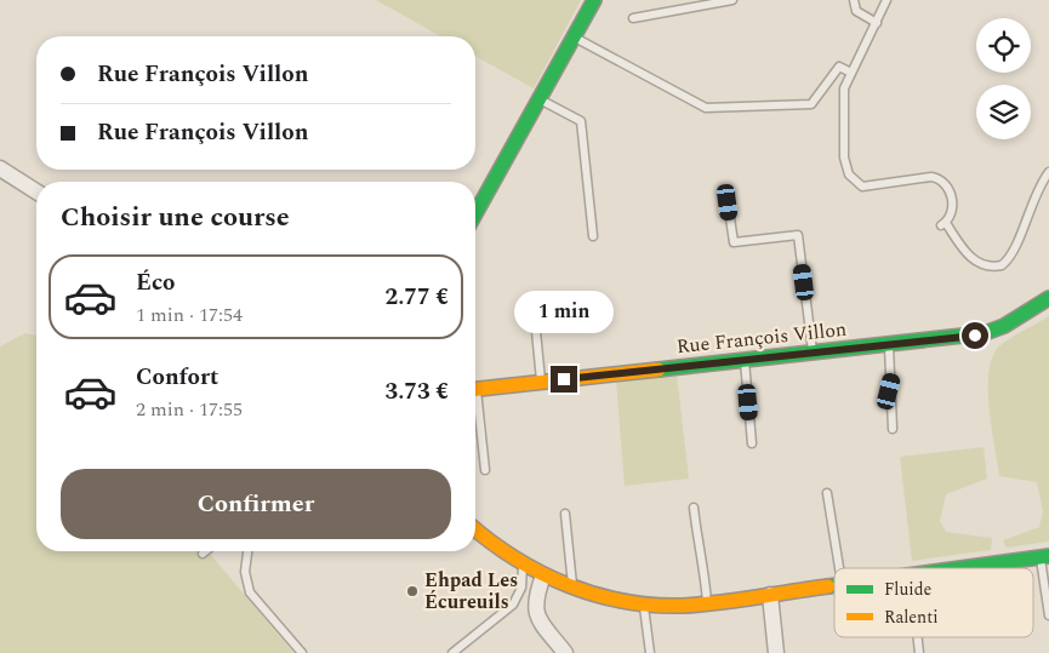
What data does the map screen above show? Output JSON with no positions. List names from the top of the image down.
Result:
{
  "streets": {
    "street": ["Rue François Villon"]
  },
  "places": ["Ehpad Les Écureuils"],
  "legend": ["Fluide", "Ralenti"],
  "page": {
    "banner": ["Rue François Villon", "Rue François Villon"],
    "heading": "Choisir une course",
    "list": [
      {
        "name": "Éco",
        "note": "1 min · 17:54",
        "value": "2.77 €"
      },
      {
        "name": "Confort",
        "note": "2 min · 17:55",
        "value": "3.73 €"
      }
    ],
    "bubble": "1 min",
    "buttons": "Confirmer"
  }
}
